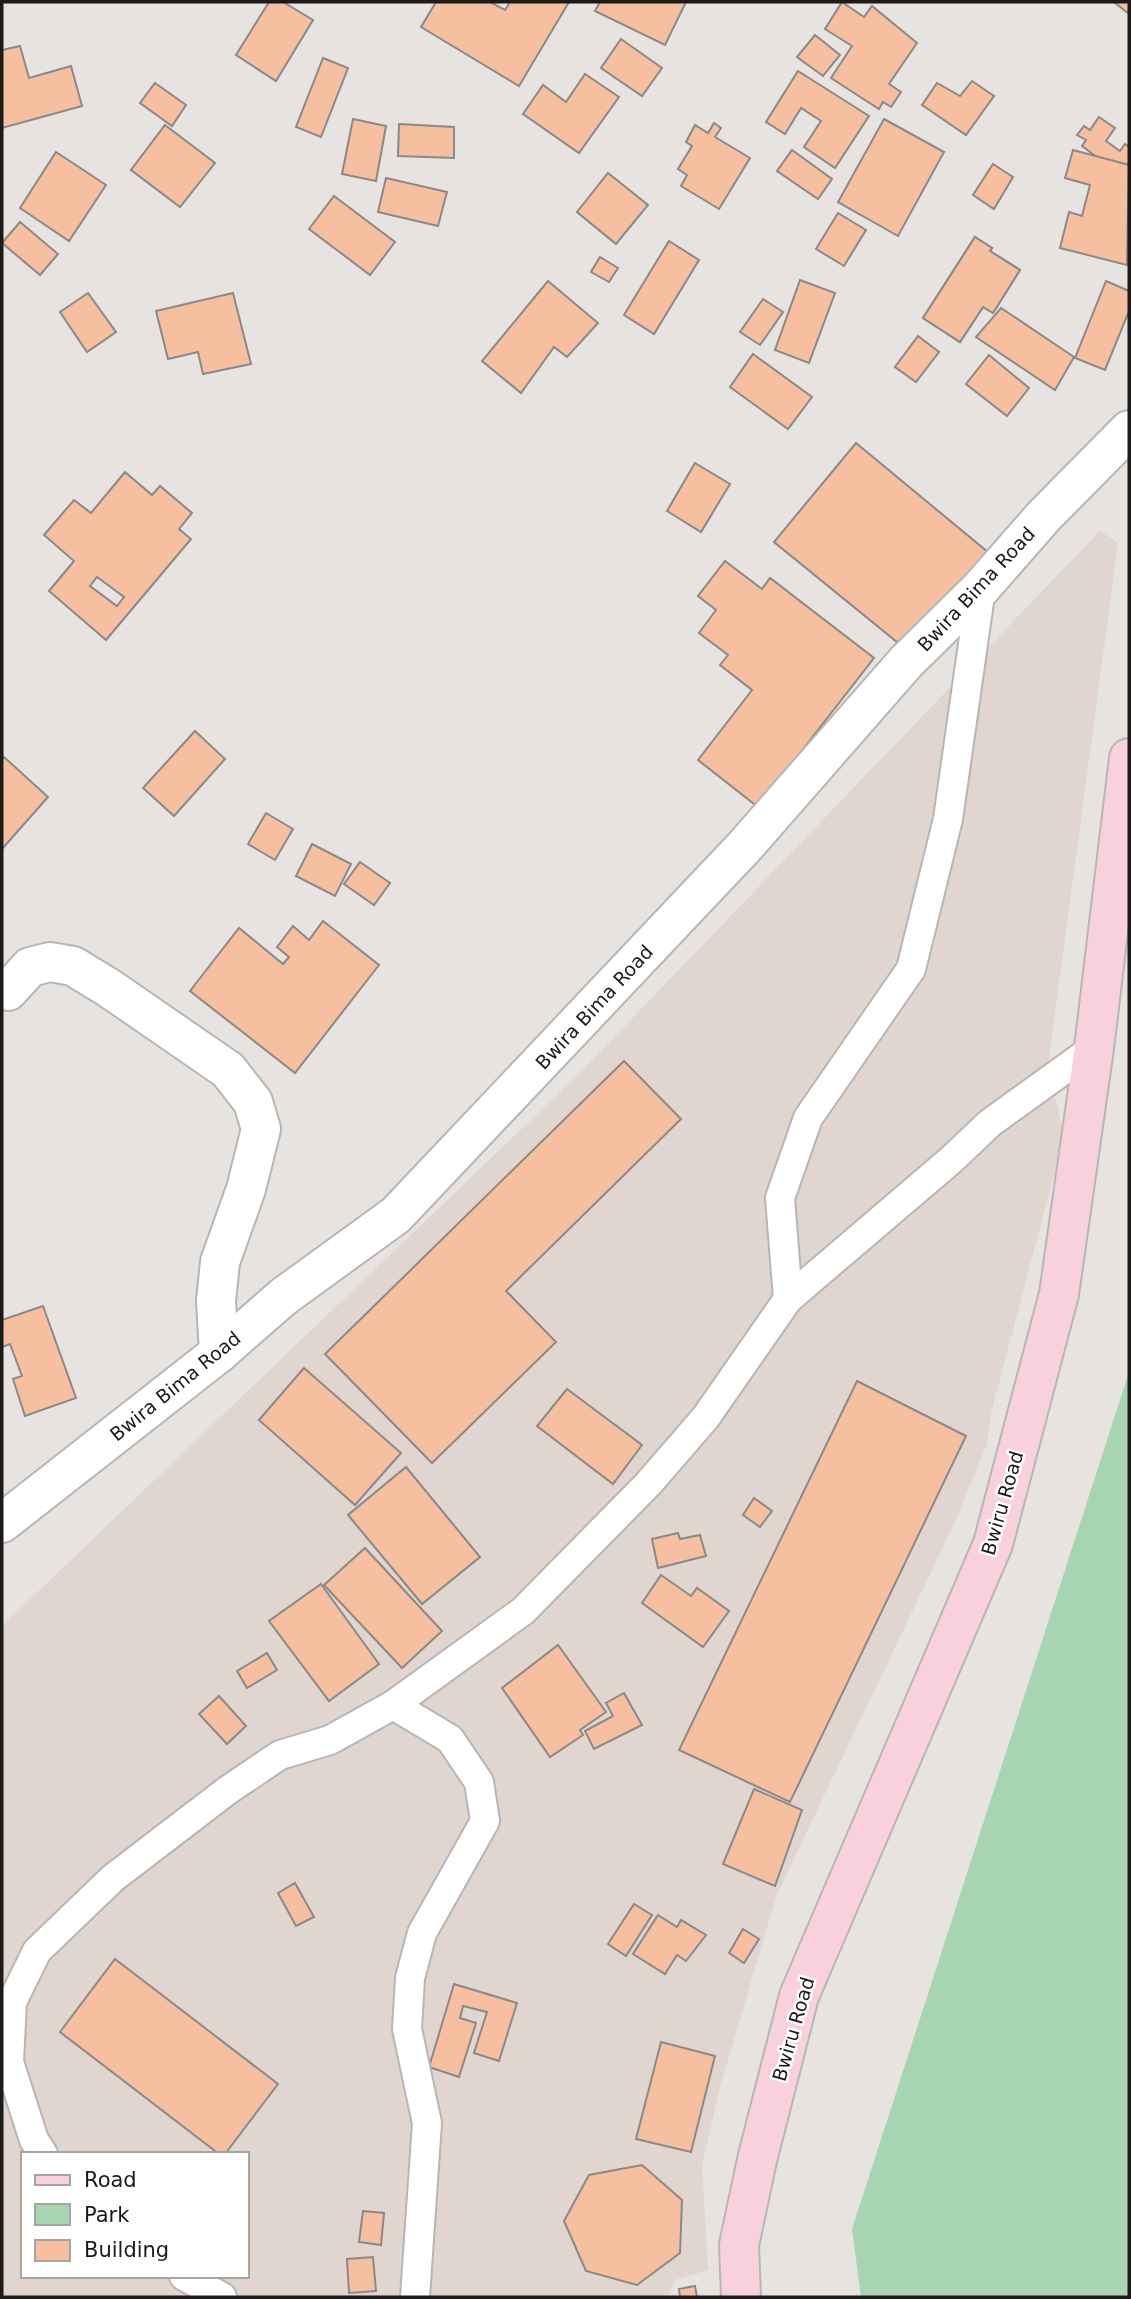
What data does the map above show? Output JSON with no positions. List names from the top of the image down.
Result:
{
  "streets": {
    "main road": ["Bwiru Road"],
    "street": ["Bwira Bima Road"]
  },
  "legend": ["Road", "Park", "Building"]
}
